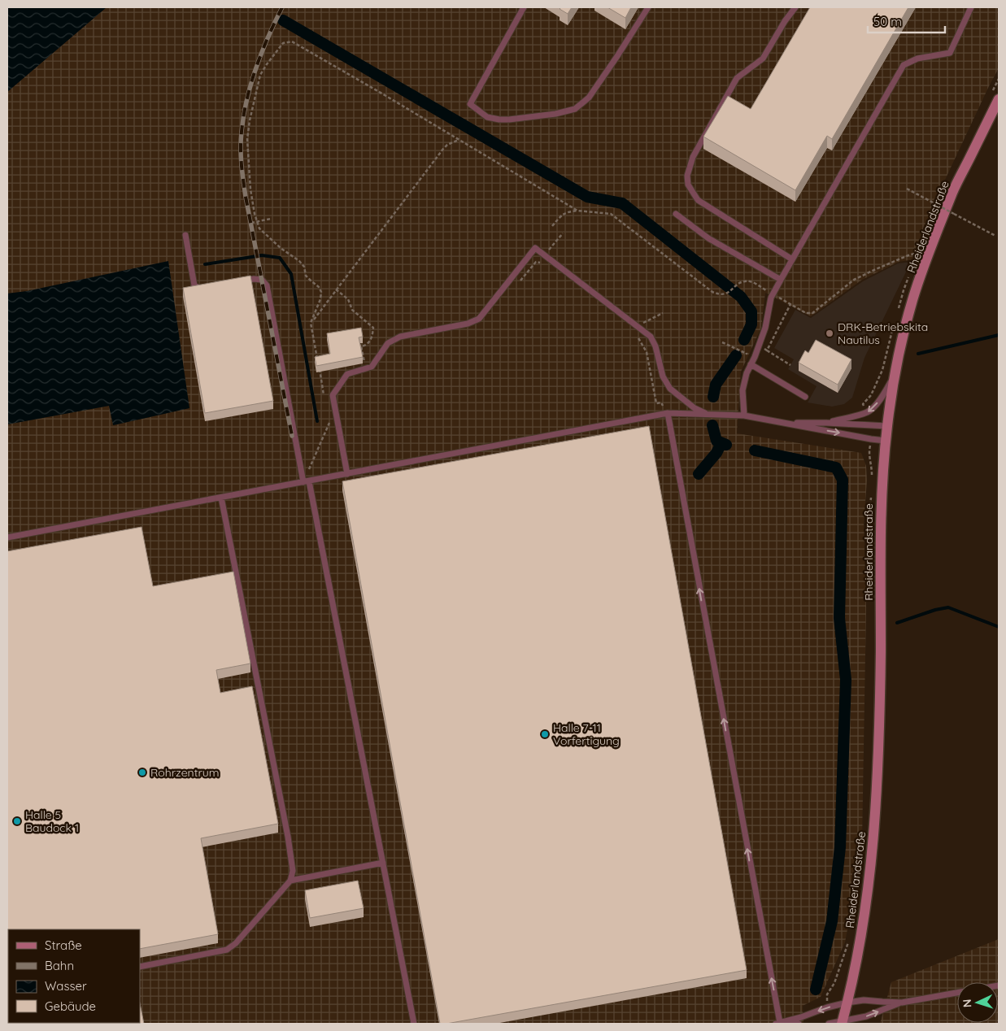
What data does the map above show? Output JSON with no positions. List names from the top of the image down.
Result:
{
  "streets": {
    "main road": ["Rheiderlandstraße"]
  },
  "places": [
    "DRK-Betriebskita Nautilus",
    "Halle 7-11 Vorfertigung",
    "Rohrzentrum",
    "Halle 5 Baudock 1"
  ],
  "legend": [
    "Straße",
    "Bahn",
    "Wasser",
    "Gebäude"
  ],
  "scale_bar": "50 m",
  "north": "left"
}
